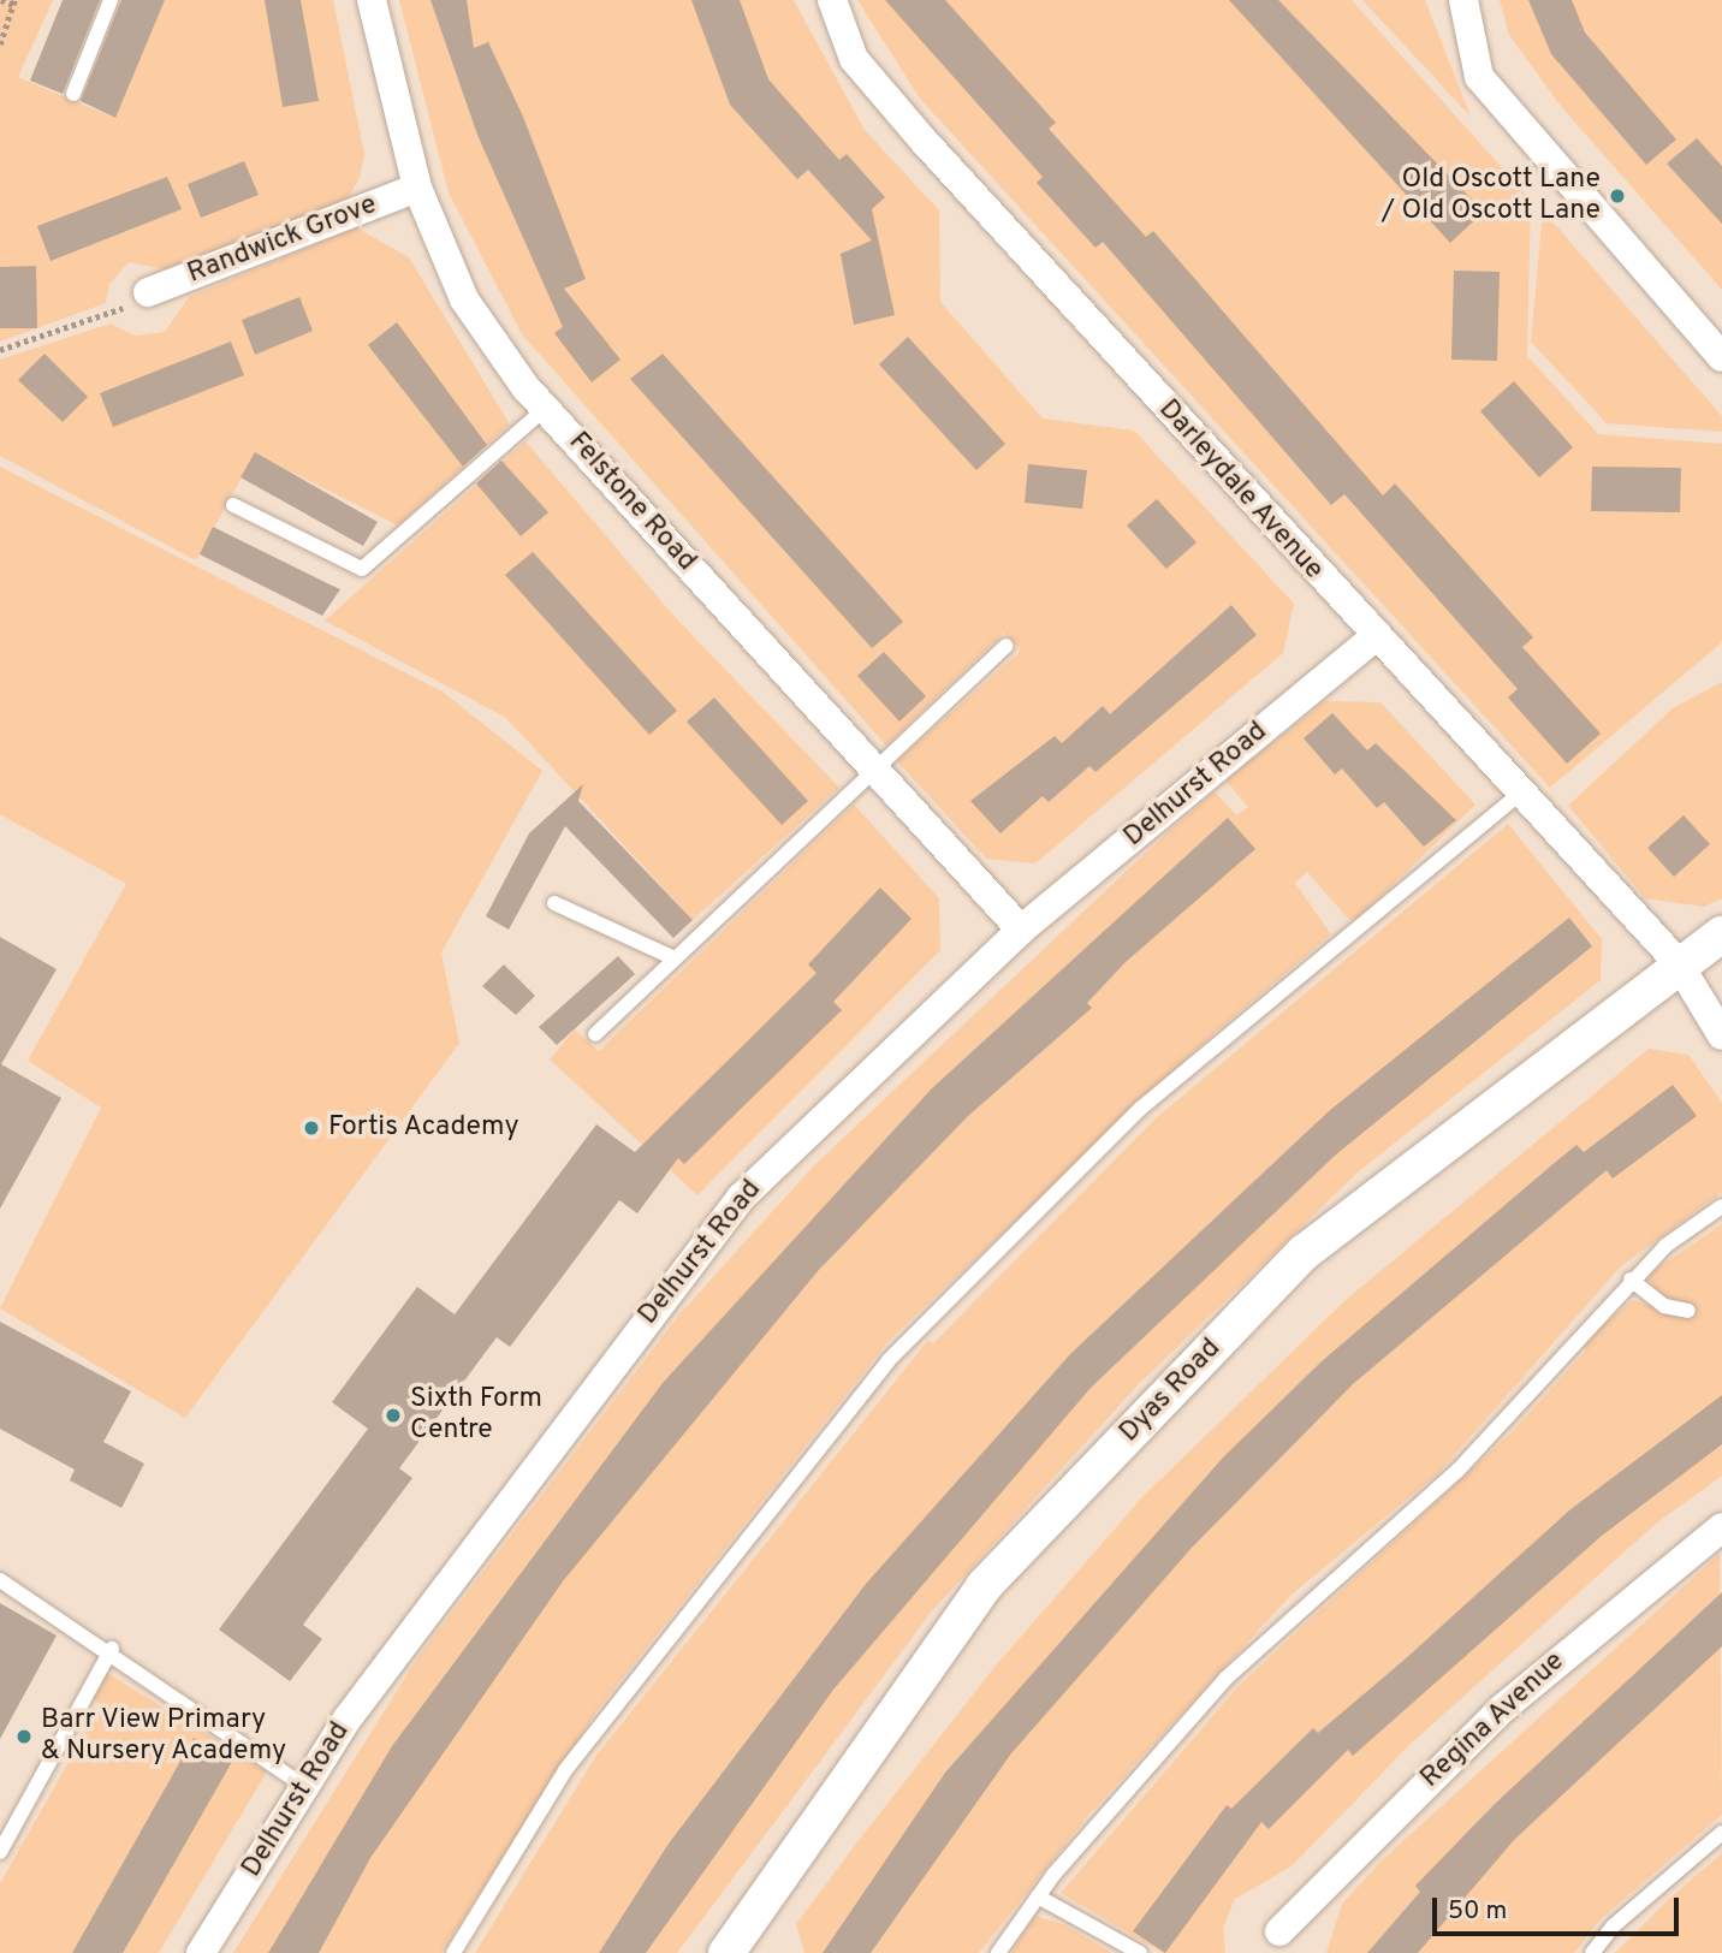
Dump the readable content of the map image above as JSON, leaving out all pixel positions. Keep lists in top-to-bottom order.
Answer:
{
  "streets": {
    "street": [
      "Randwick Grove",
      "Darleydale Avenue",
      "Felstone Road",
      "Delhurst Road",
      "Dyas Road",
      "Regina Avenue"
    ]
  },
  "crossings": [
    ["Randwick Grove", "Felstone Road"],
    ["Darleydale Avenue", "Delhurst Road"],
    ["Darleydale Avenue", "Dyas Road"],
    ["Felstone Road", "Delhurst Road"]
  ],
  "places": [
    "Old Oscott Lane / Old Oscott Lane",
    "Fortis Academy",
    "Sixth Form Centre",
    "Barr View Primary & Nursery Academy"
  ],
  "scale_bar": "50 m"
}
